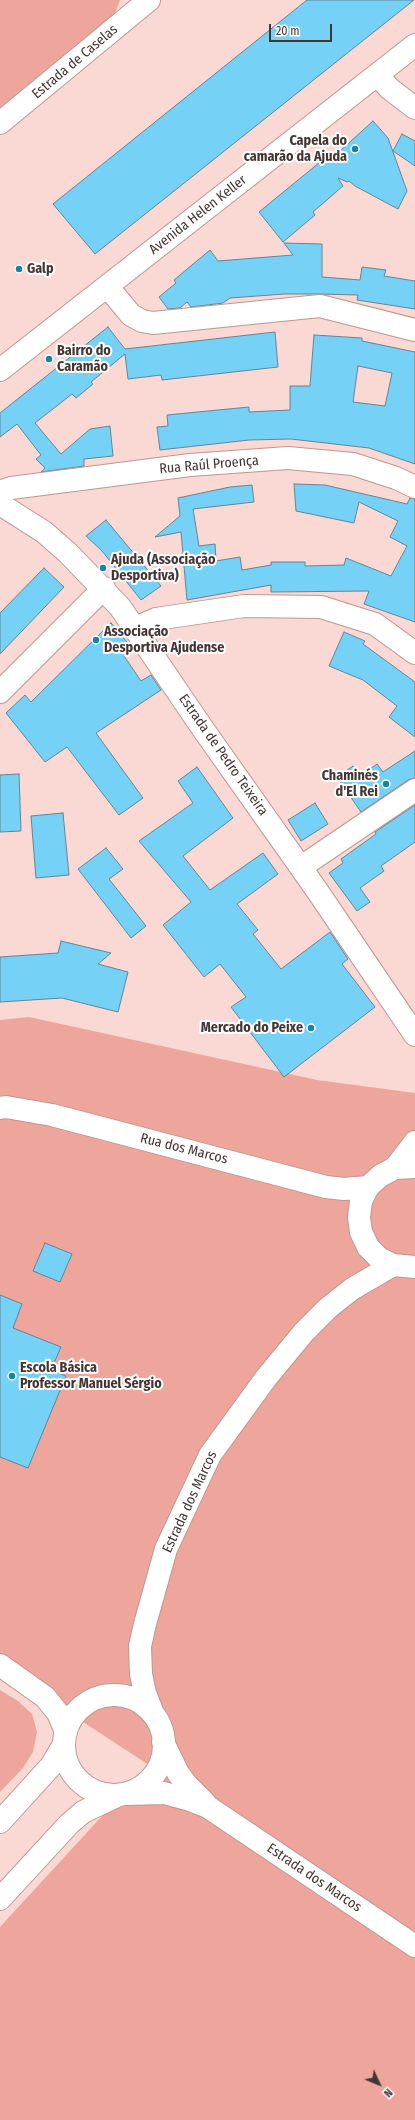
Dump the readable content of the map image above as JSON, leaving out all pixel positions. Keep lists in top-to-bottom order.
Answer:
{
  "streets": {
    "street": [
      "Estrada de Caselas",
      "Avenida Helen Keller",
      "Rua Raúl Proença",
      "Estrada de Pedro Teixeira",
      "Rua dos Marcos",
      "Estrada dos Marcos"
    ]
  },
  "places": [
    "Capela do camarão da Ajuda",
    "Galp",
    "Bairro do Caramão",
    "Ajuda (Associação Desportiva)",
    "Associação Desportiva Ajudense",
    "Chaminés d'El Rei",
    "Mercado do Peixe",
    "Escola Básica Professor Manuel Sérgio"
  ],
  "scale_bar": "20 m",
  "north": "bottom right"
}
